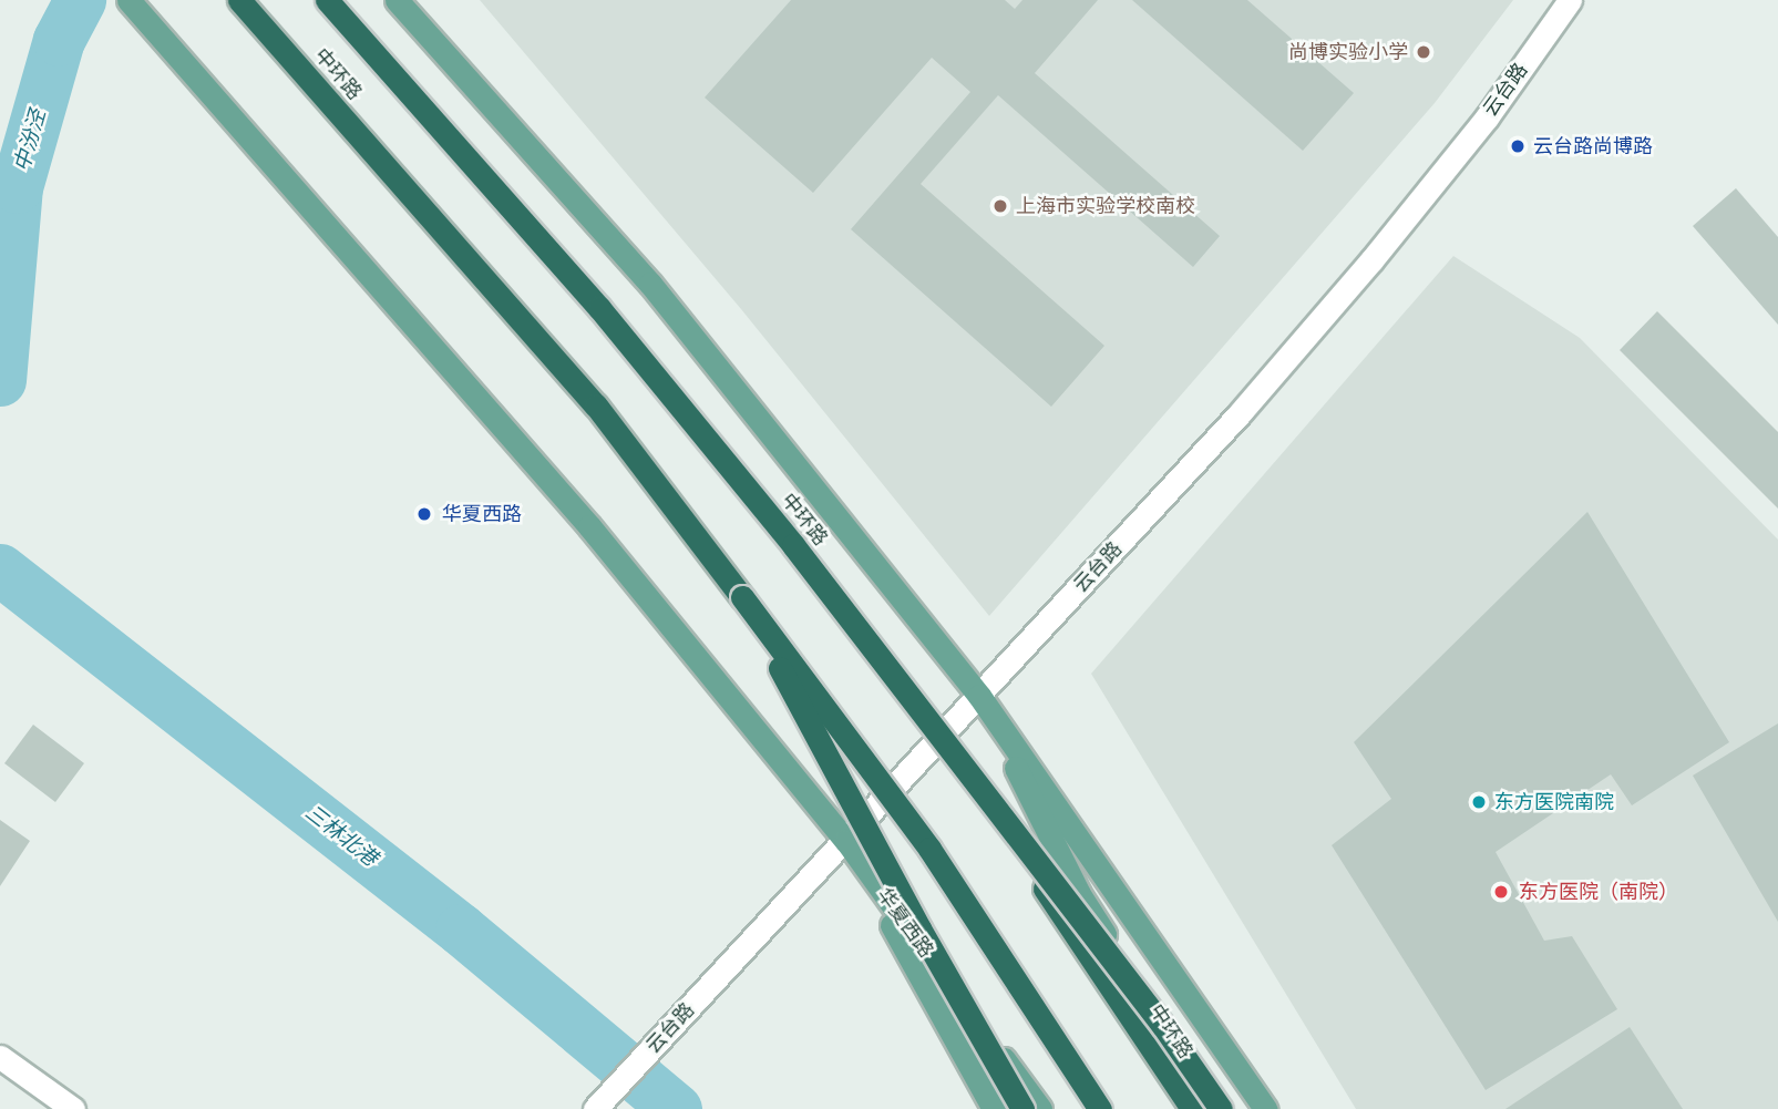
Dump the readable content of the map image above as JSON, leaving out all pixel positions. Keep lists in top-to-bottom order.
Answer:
{
  "streets": {
    "highway": ["中环路"],
    "main road": ["华夏西路"],
    "street": ["云台路"]
  },
  "crossings": [
    ["云台路", "华夏西路"]
  ],
  "water": ["中汾泾", "三林北港"],
  "places": [
    "尚博实验小学",
    "云台路尚博路",
    "上海市实验学校南校",
    "华夏西路",
    "东方医院南院",
    "东方医院（南院）"
  ]
}
